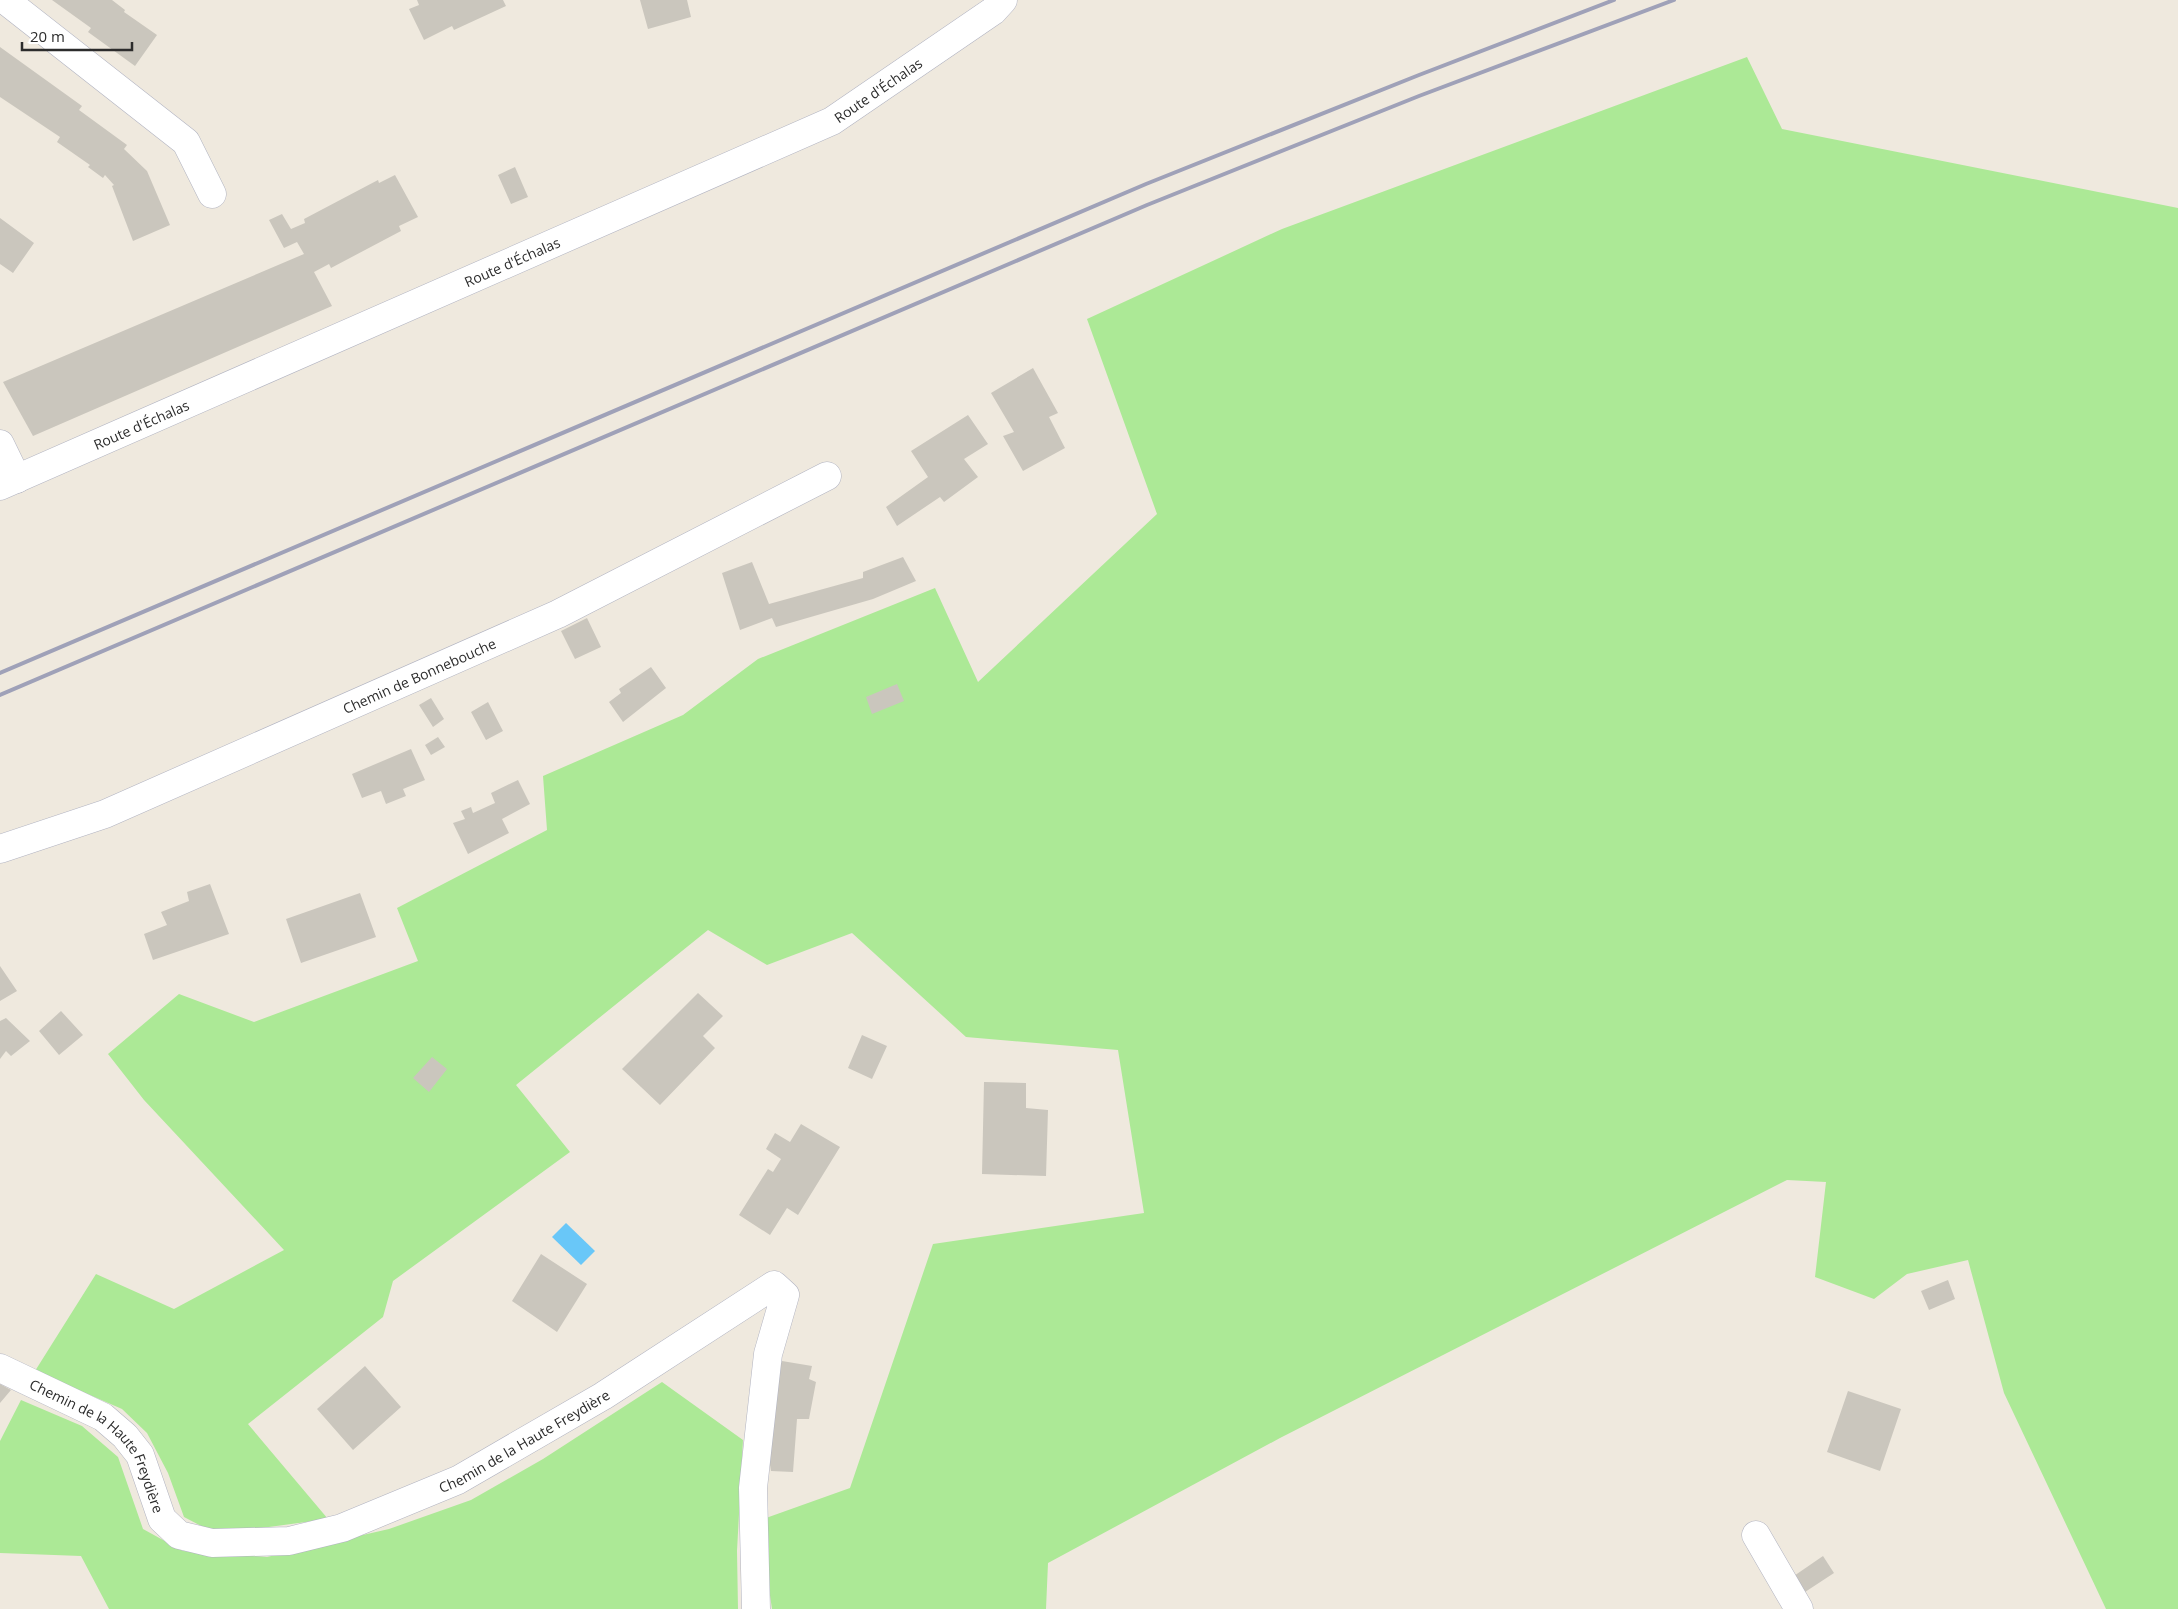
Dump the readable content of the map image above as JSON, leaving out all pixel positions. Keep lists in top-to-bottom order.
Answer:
{
  "streets": {
    "street": ["Route d'Échalas", "Chemin de Bonnebouche", "Chemin de la Haute Freydière"]
  },
  "scale_bar": "20 m"
}
